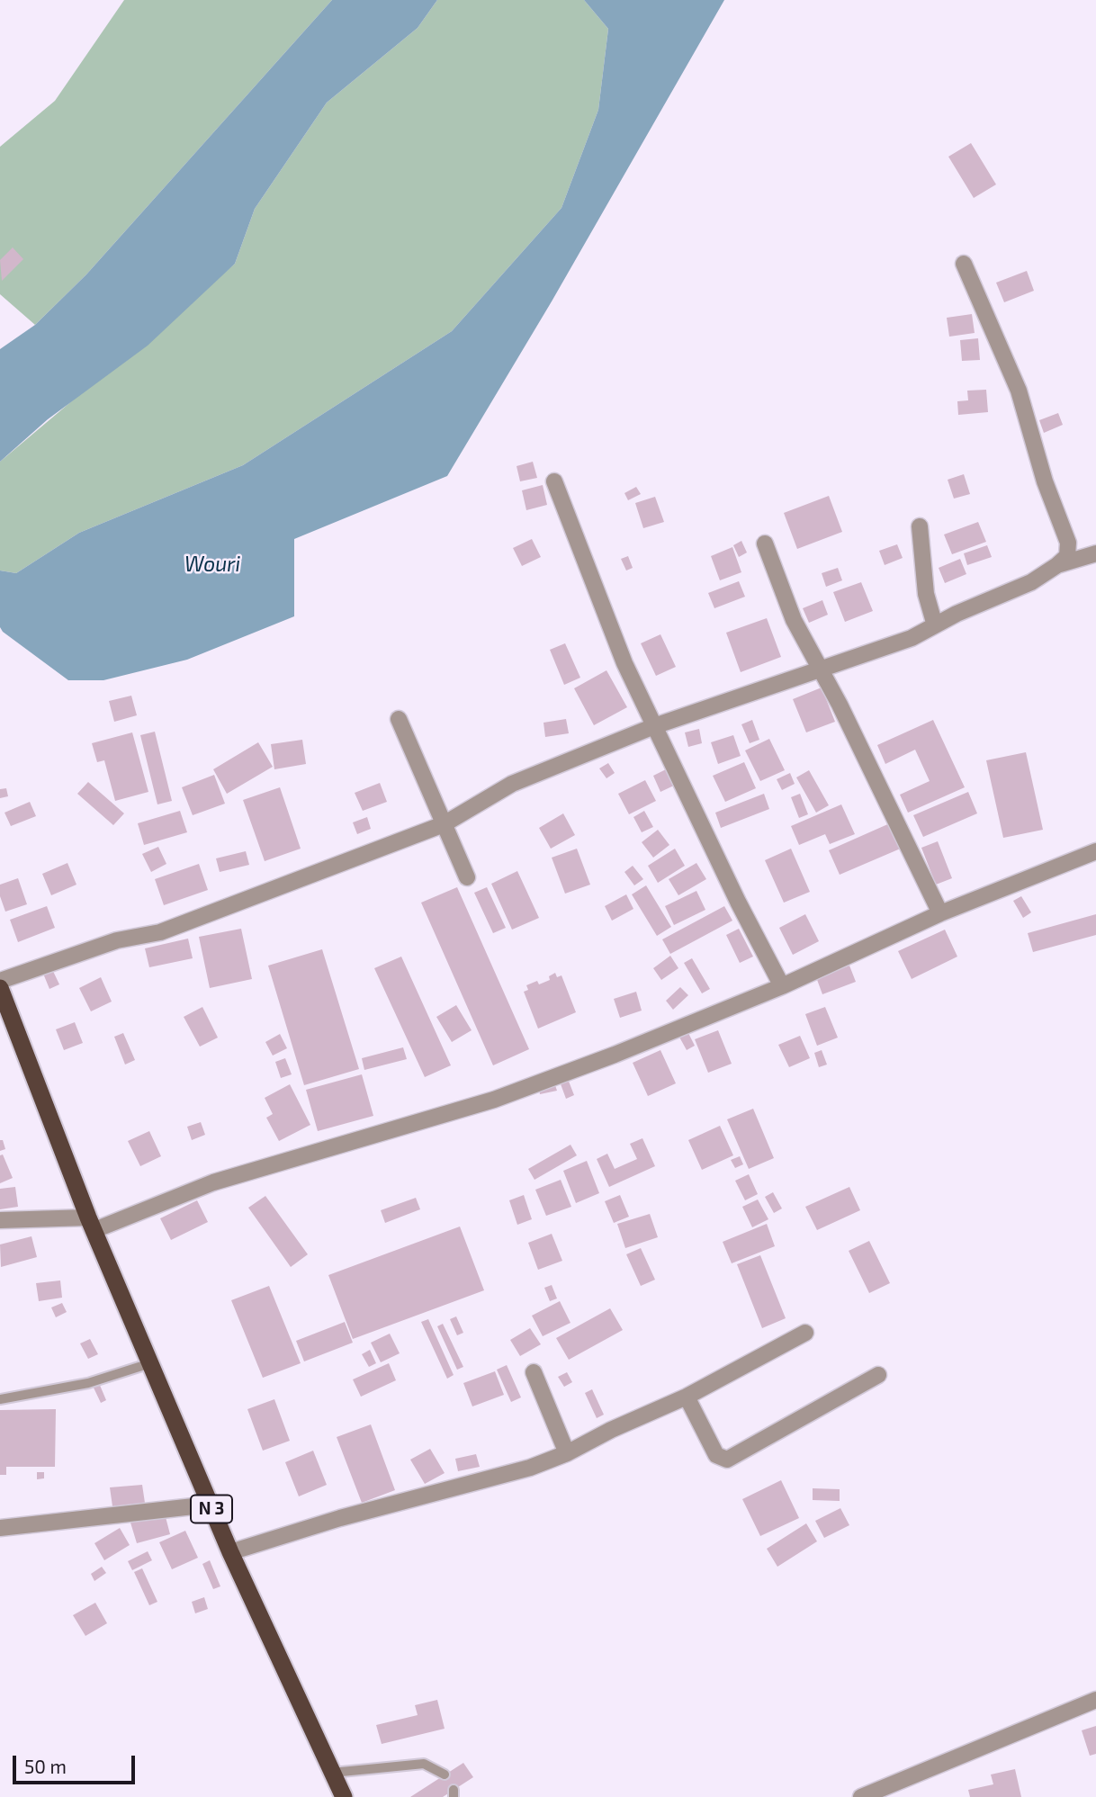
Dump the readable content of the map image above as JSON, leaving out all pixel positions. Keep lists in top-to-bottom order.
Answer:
{
  "streets": {
    "highway": ["N 3"]
  },
  "water": ["Wouri"],
  "scale_bar": "50 m"
}
